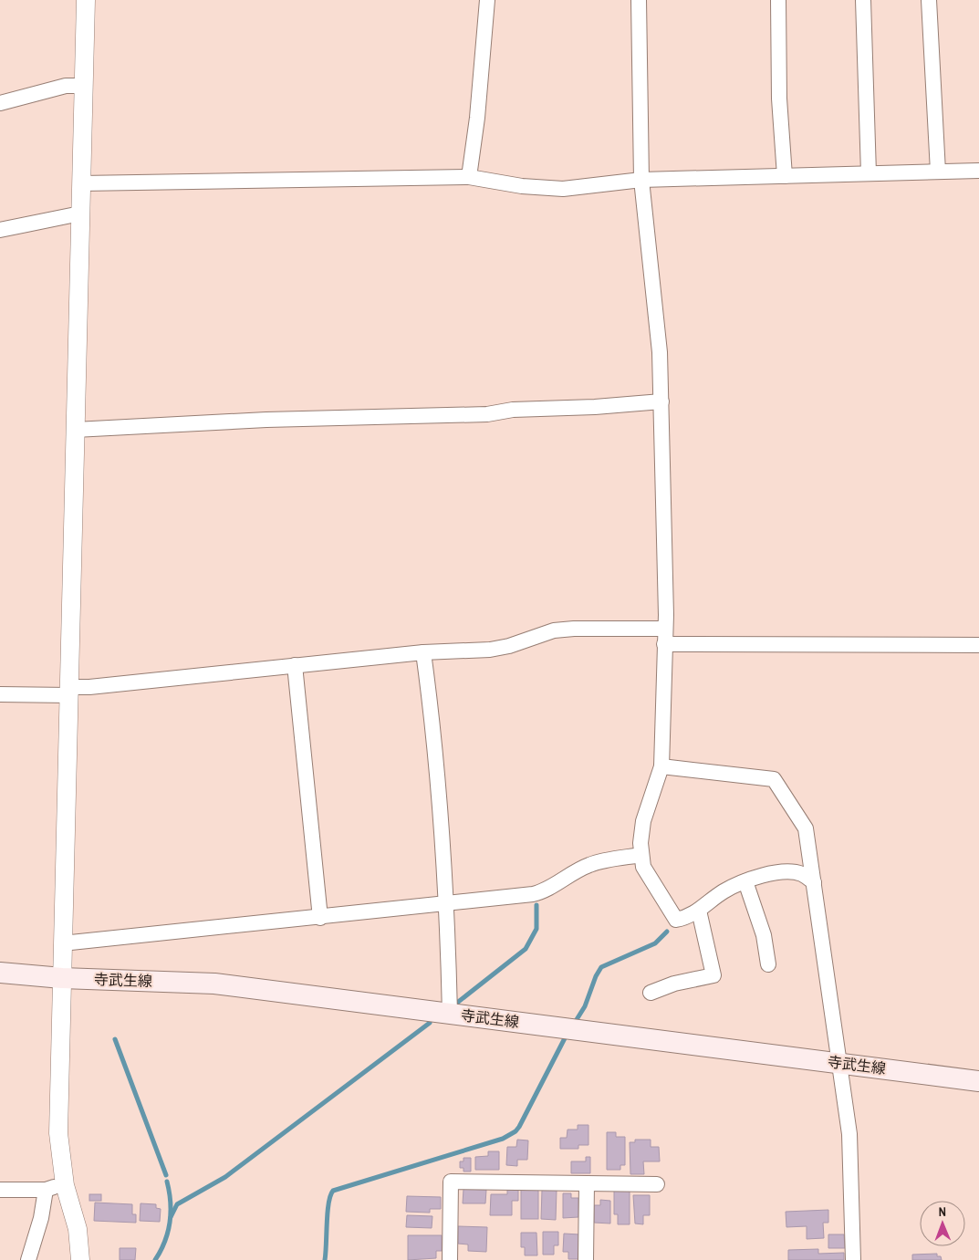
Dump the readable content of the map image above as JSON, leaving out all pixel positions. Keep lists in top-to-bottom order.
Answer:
{
  "streets": {
    "main road": ["寺武生線"]
  },
  "north": "top"
}
